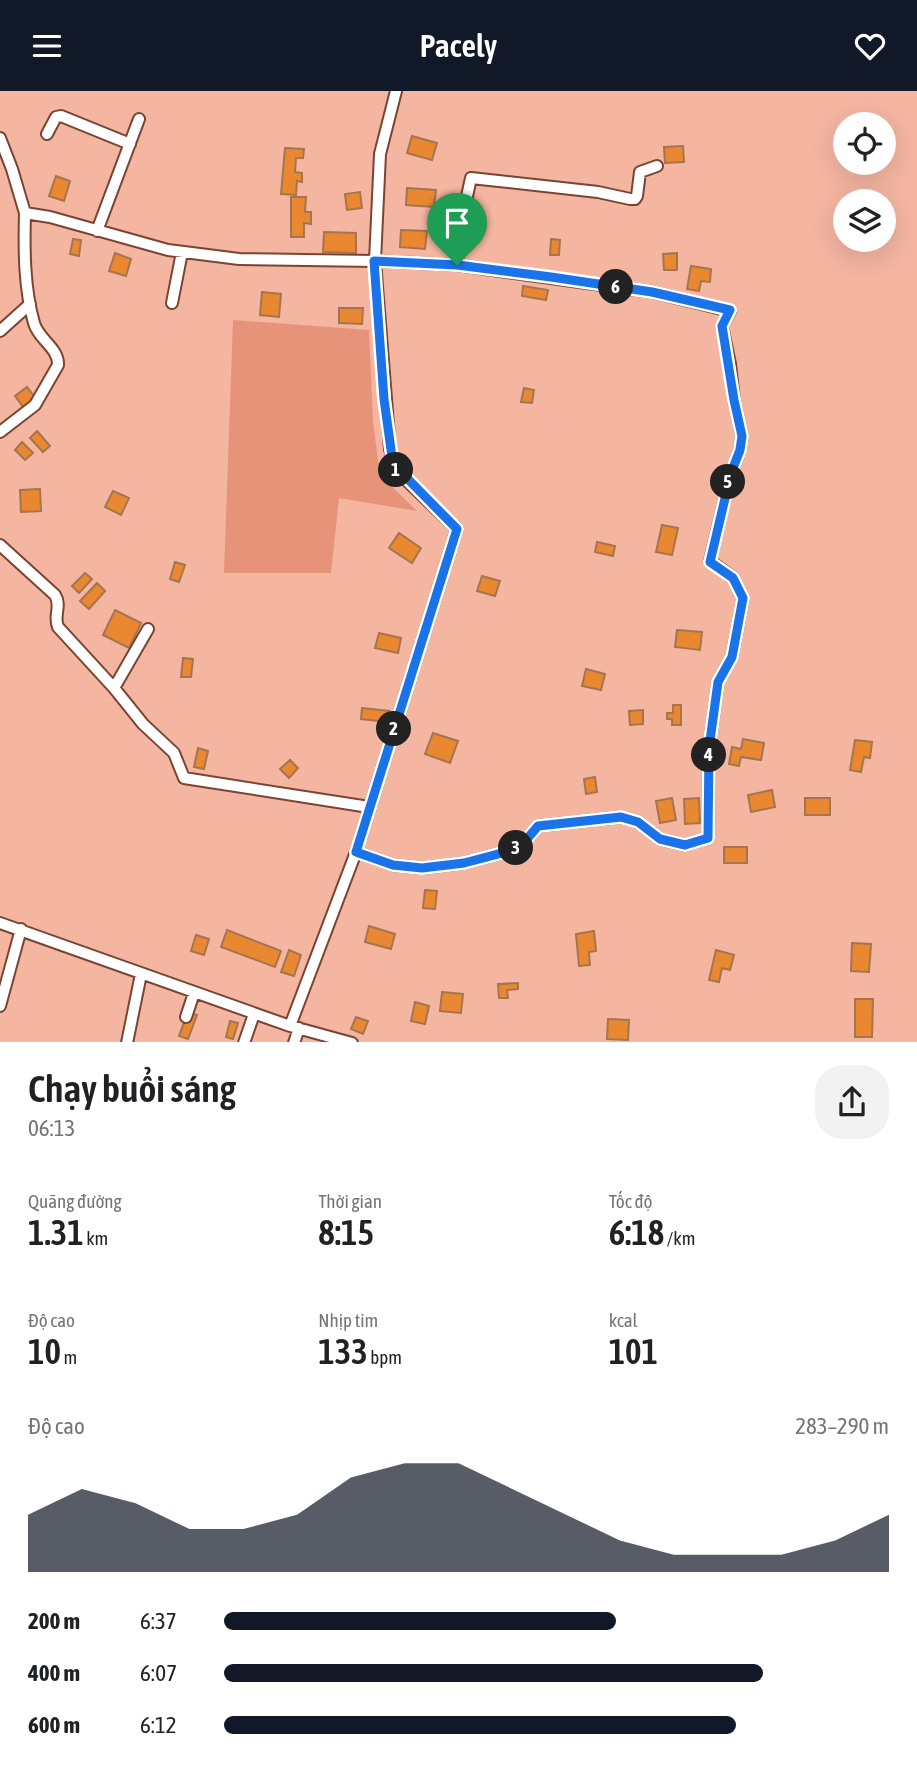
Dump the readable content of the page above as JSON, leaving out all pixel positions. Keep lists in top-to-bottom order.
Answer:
{
  "page": {
    "header": "Pacely",
    "pins": [
      "6",
      "1",
      "5",
      "2",
      "4",
      "3"
    ],
    "heading": ["Chạy buổi sáng", "06:13"],
    "stats": [
      ["Quãng đường", "1.31 km"],
      ["Thời gian", "8:15"],
      ["Tốc độ", "6:18 /km"],
      ["Độ cao", "10 m"],
      ["Nhịp tim", "133 bpm"],
      ["kcal", "101"]
    ],
    "chart": ["Độ cao", "283–290 m"],
    "list": [
      {
        "name": "200 m",
        "note": "6:37"
      },
      {
        "name": "400 m",
        "note": "6:07"
      },
      {
        "name": "600 m",
        "note": "6:12"
      }
    ]
  }
}
